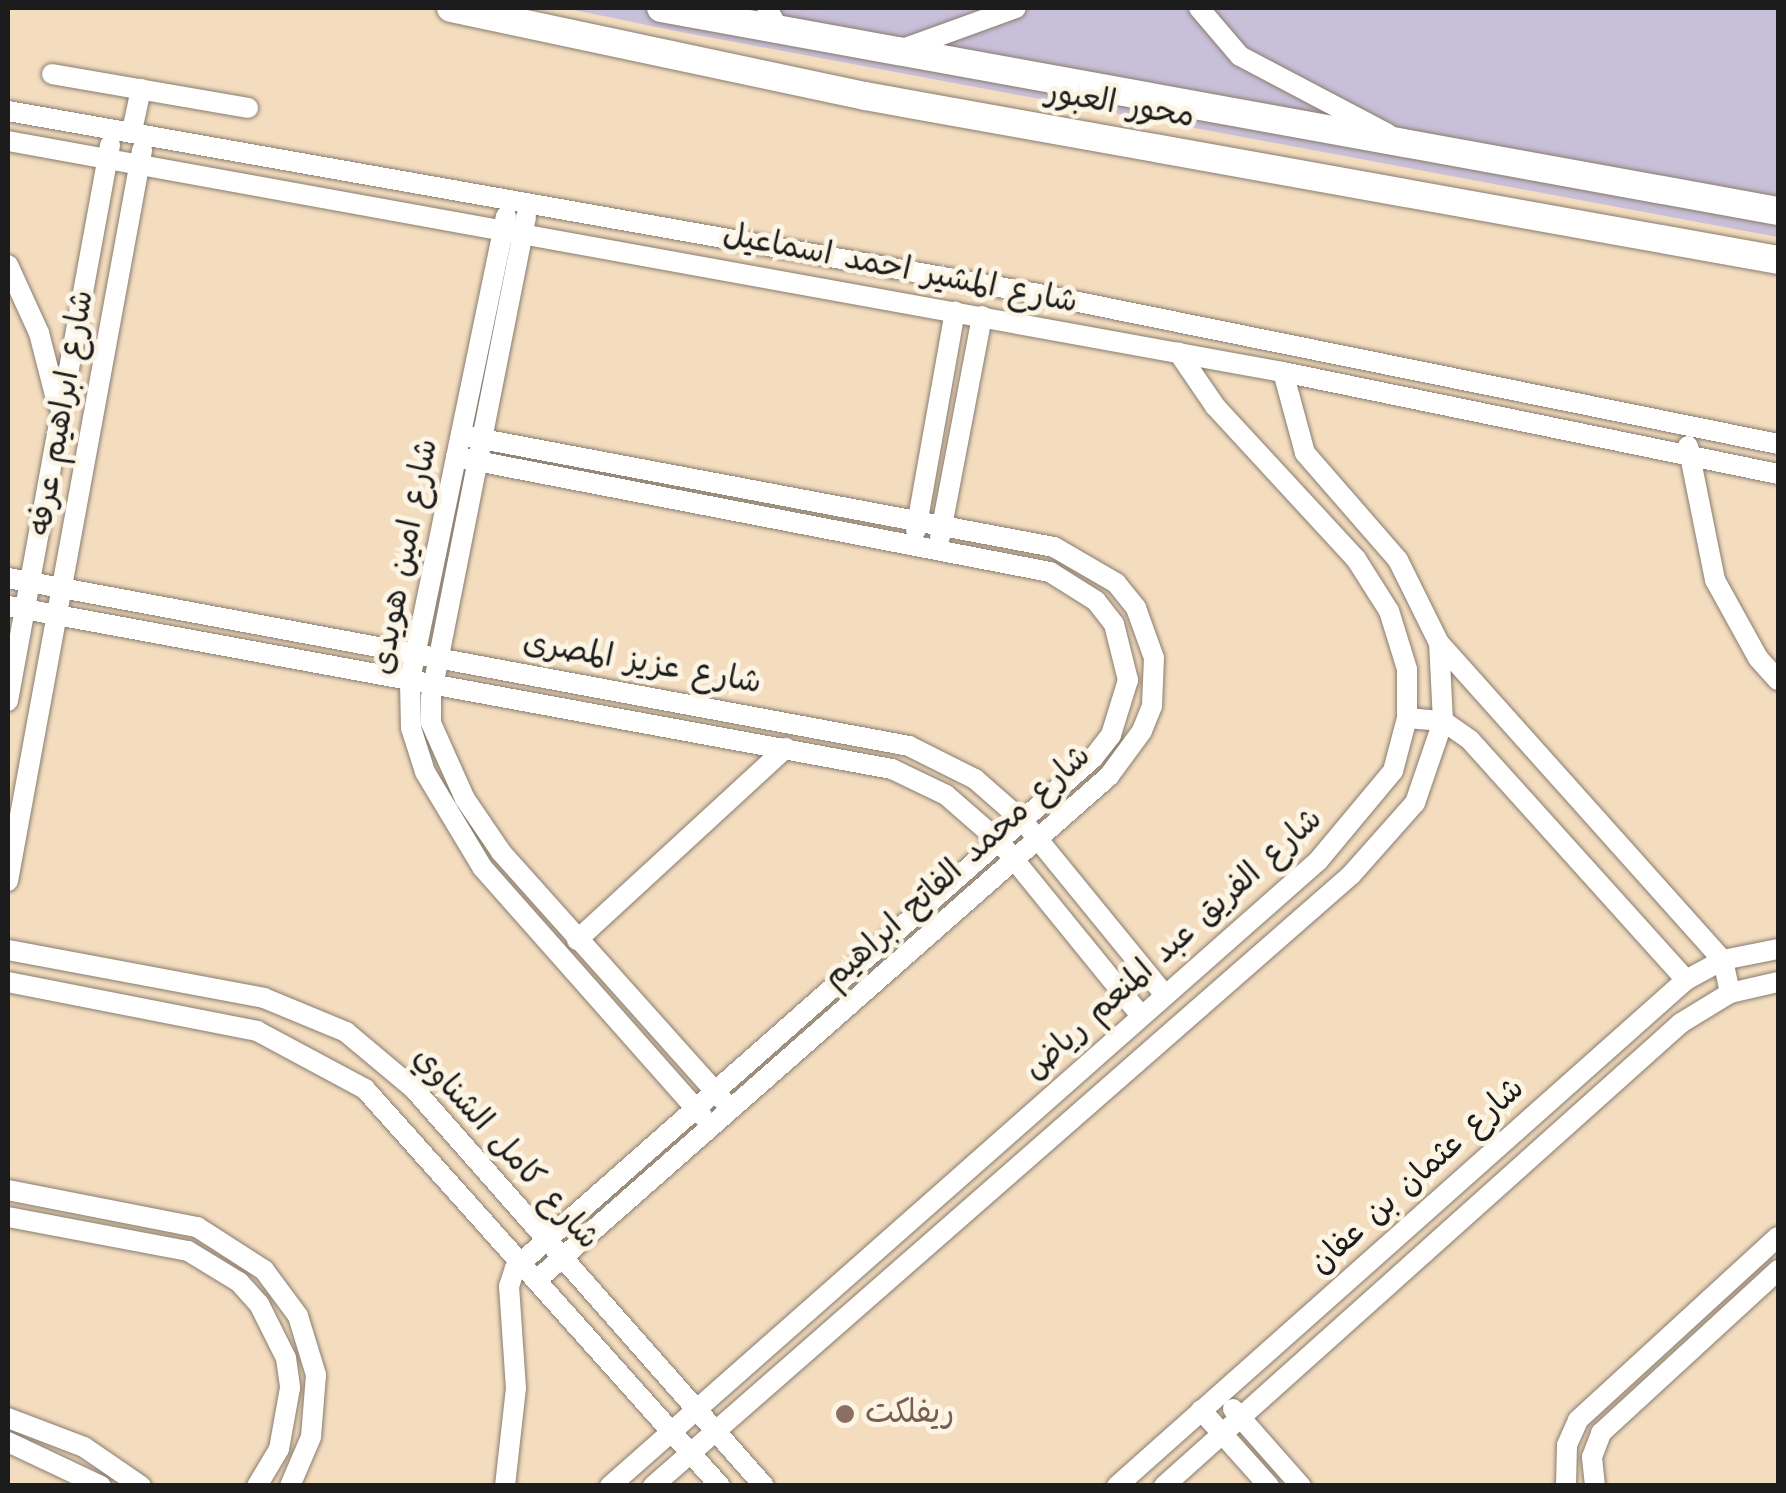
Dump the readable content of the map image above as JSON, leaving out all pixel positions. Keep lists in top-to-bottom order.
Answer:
{
  "streets": {
    "highway": ["محور العبور"],
    "street": [
      "شارع المشير احمد اسماعيل",
      "شارع ابراهيم عرفه",
      "شارع امين هويدى",
      "شارع عزيز المصرى",
      "شارع محمد الفاتح ابراهيم",
      "شارع الفريق عبد المنعم رياض",
      "شارع كامل الشناوي",
      "شارع عثمان بن عفان"
    ]
  },
  "crossings": [
    ["شارع المشير احمد اسماعيل", "شارع ابراهيم عرفه"],
    ["شارع المشير احمد اسماعيل", "شارع امين هويدى"],
    ["شارع المشير احمد اسماعيل", "شارع الفريق عبد المنعم رياض"],
    ["شارع ابراهيم عرفه", "شارع عزيز المصرى"],
    ["شارع امين هويدى", "شارع عزيز المصرى"],
    ["شارع امين هويدى", "شارع محمد الفاتح ابراهيم"],
    ["شارع عزيز المصرى", "شارع محمد الفاتح ابراهيم"],
    ["شارع عزيز المصرى", "شارع الفريق عبد المنعم رياض"],
    ["شارع محمد الفاتح ابراهيم", "شارع كامل الشناوي"],
    ["شارع الفريق عبد المنعم رياض", "شارع كامل الشناوي"]
  ],
  "places": ["ريفلكت"]
}
